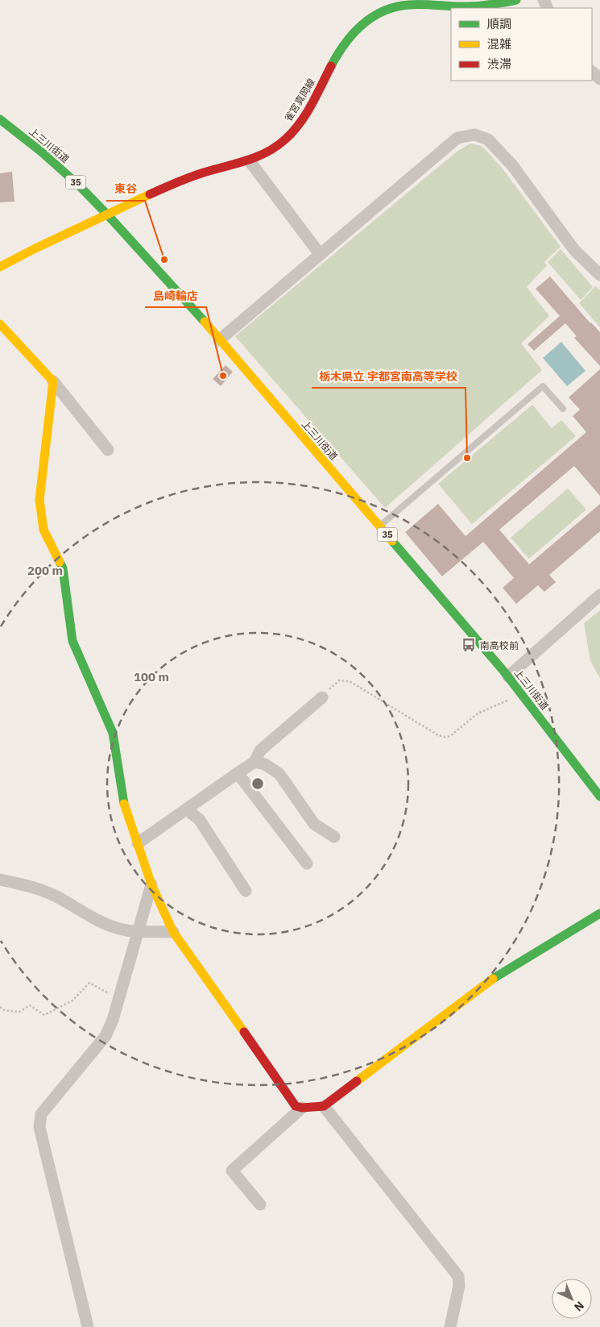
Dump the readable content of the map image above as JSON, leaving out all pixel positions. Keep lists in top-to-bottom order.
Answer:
{
  "streets": {
    "main road": ["雀宮真岡線", "上三川街道", "35"]
  },
  "crossings": [
    ["雀宮真岡線", "上三川街道"]
  ],
  "places": {
    "other": ["東谷", "島崎輪店", "栃木県立 宇都宮南高等学校"],
    "bus stop": ["南高校前"]
  },
  "legend": ["順調", "混雑", "渋滞"],
  "north": "bottom right",
  "rings": ["200 m", "100 m"]
}
